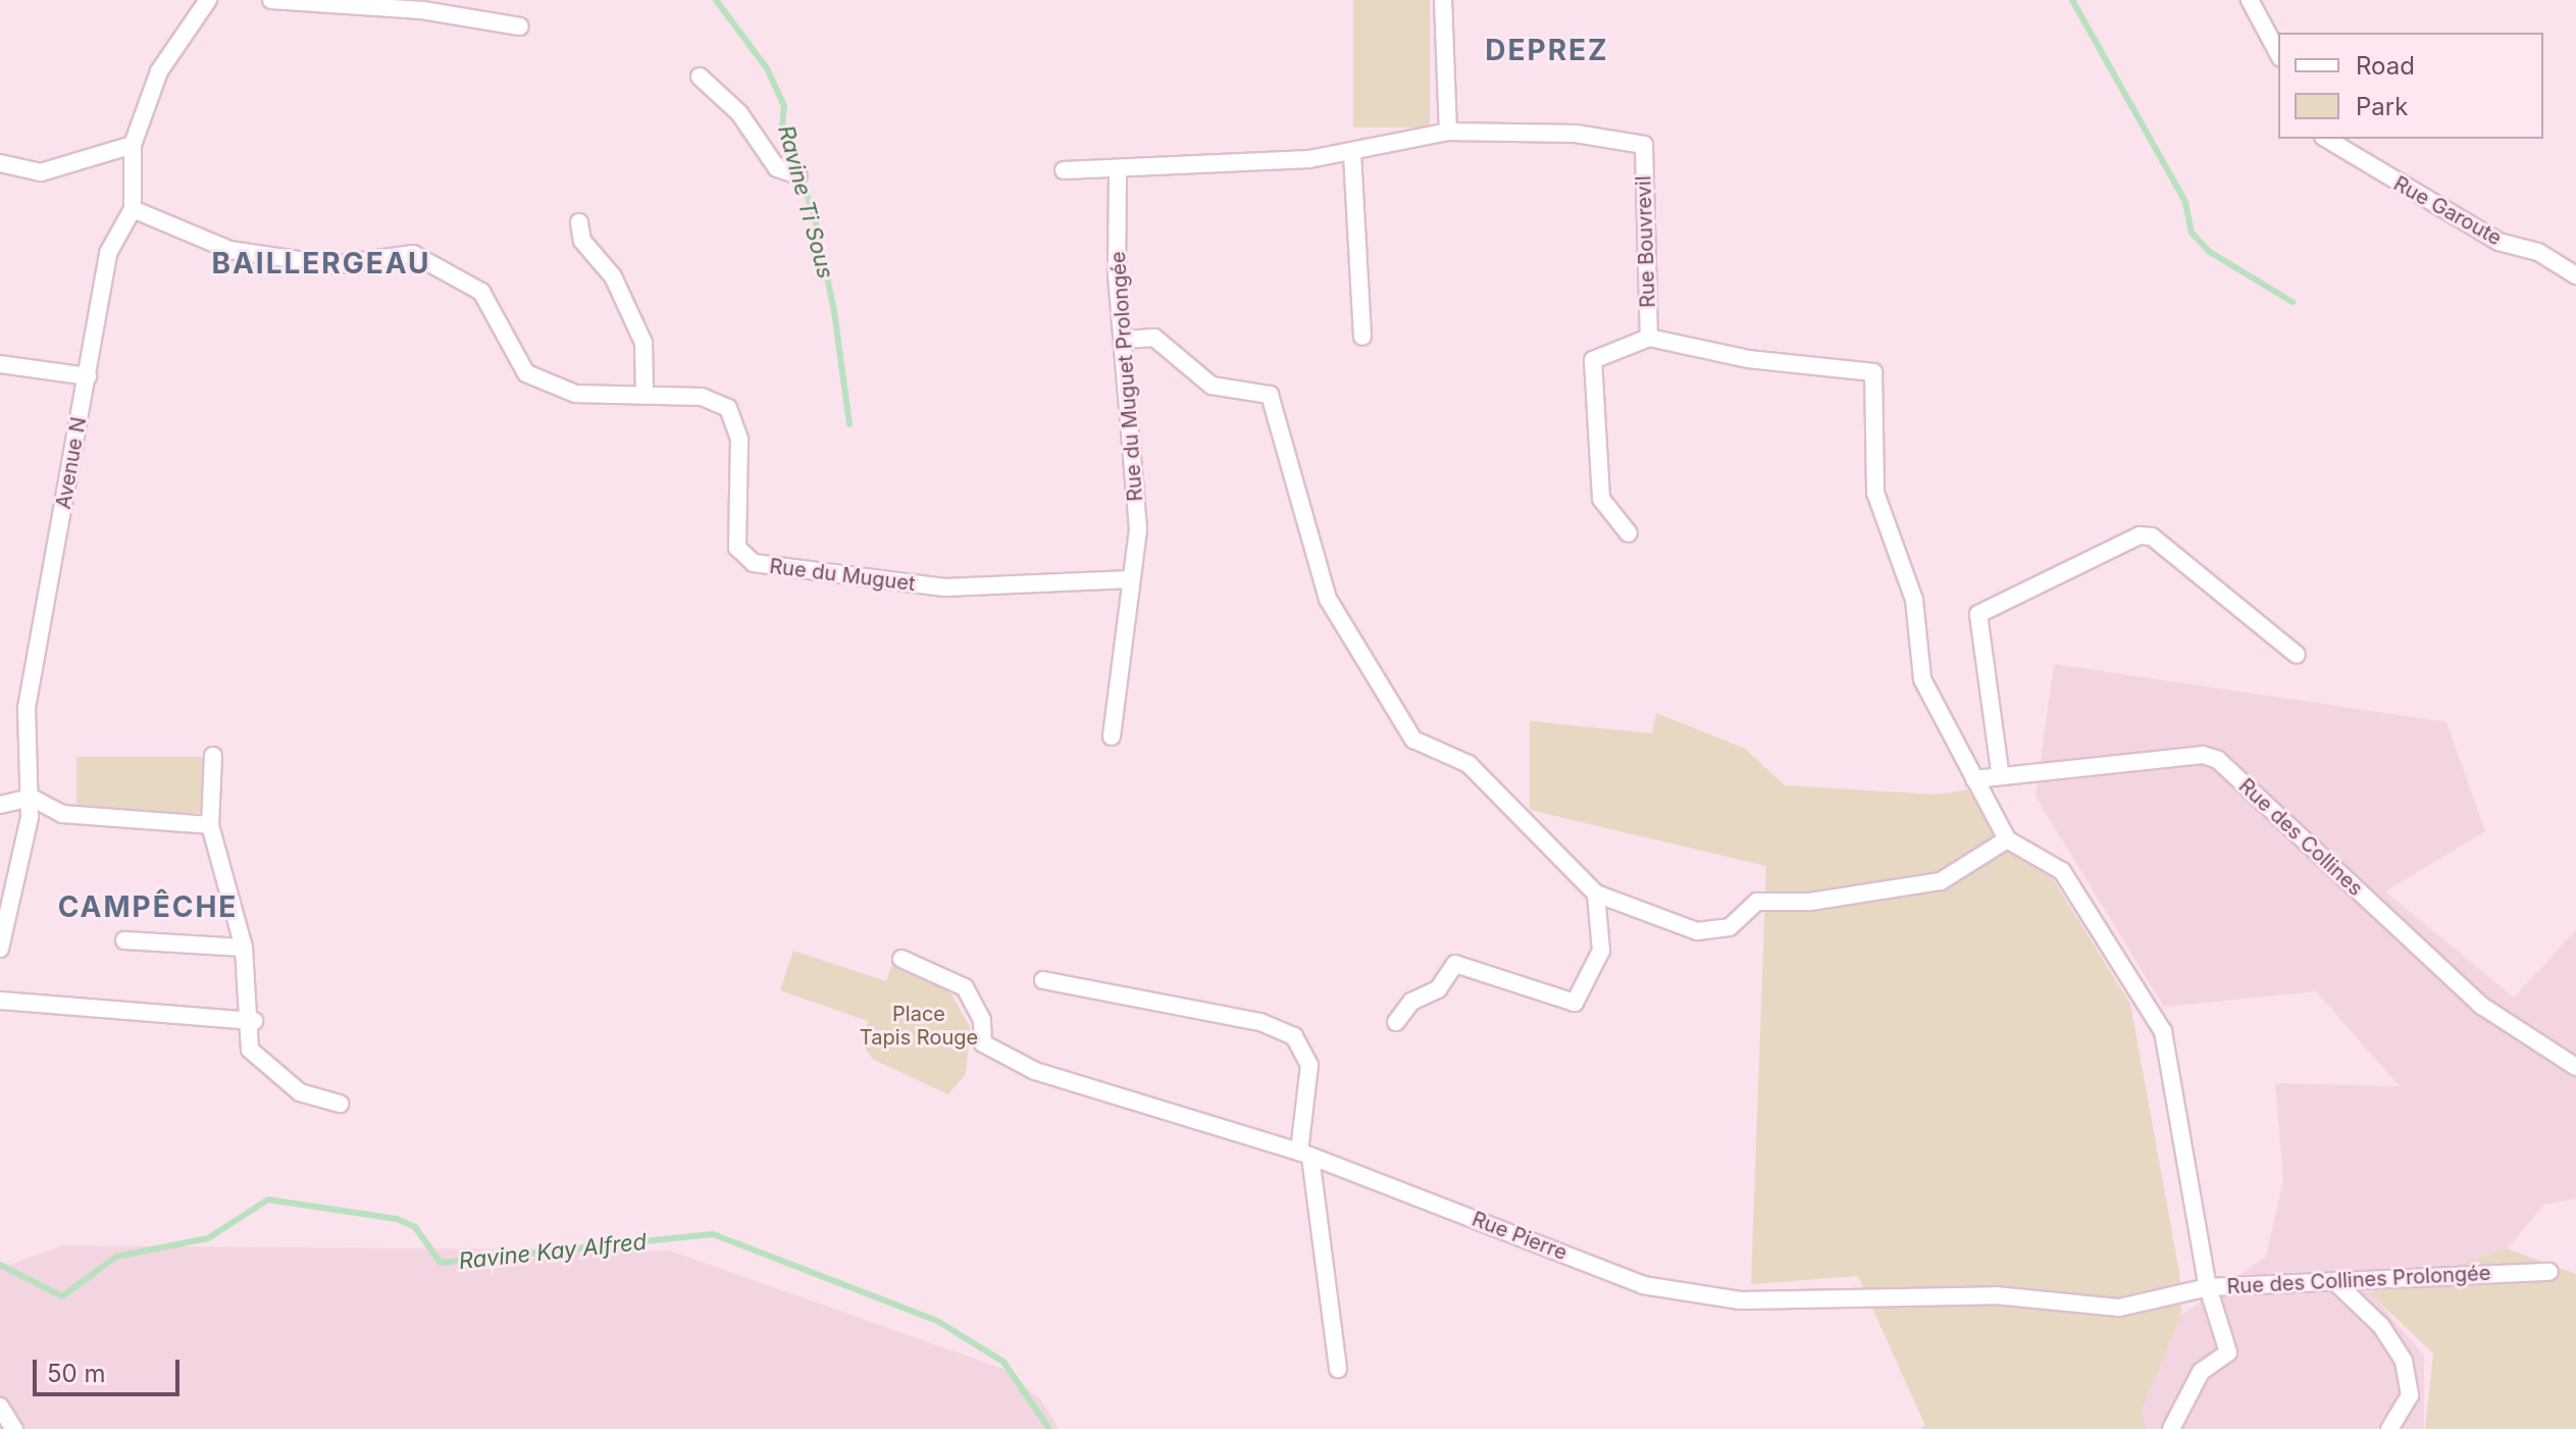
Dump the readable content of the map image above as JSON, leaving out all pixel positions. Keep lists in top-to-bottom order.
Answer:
{
  "streets": {
    "street": [
      "Rue Garoute",
      "Rue Bouvrevil",
      "Rue du Muguet Prolongée",
      "Avenue N",
      "Rue du Muguet",
      "Rue des Collines",
      "Rue Pierre",
      "Rue des Collines Prolongée"
    ]
  },
  "crossings": [
    ["Rue du Muguet Prolongée", "Rue du Muguet"],
    ["Avenue N", "Rue du Muguet"],
    ["Rue Pierre", "Rue des Collines Prolongée"]
  ],
  "districts": ["DEPREZ", "BAILLERGEAU", "CAMPÊCHE"],
  "water": ["Ravine Ti Sous", "Ravine Kay Alfred"],
  "parks": ["Place Tapis Rouge"],
  "legend": ["Road", "Park"],
  "scale_bar": "50 m"
}
